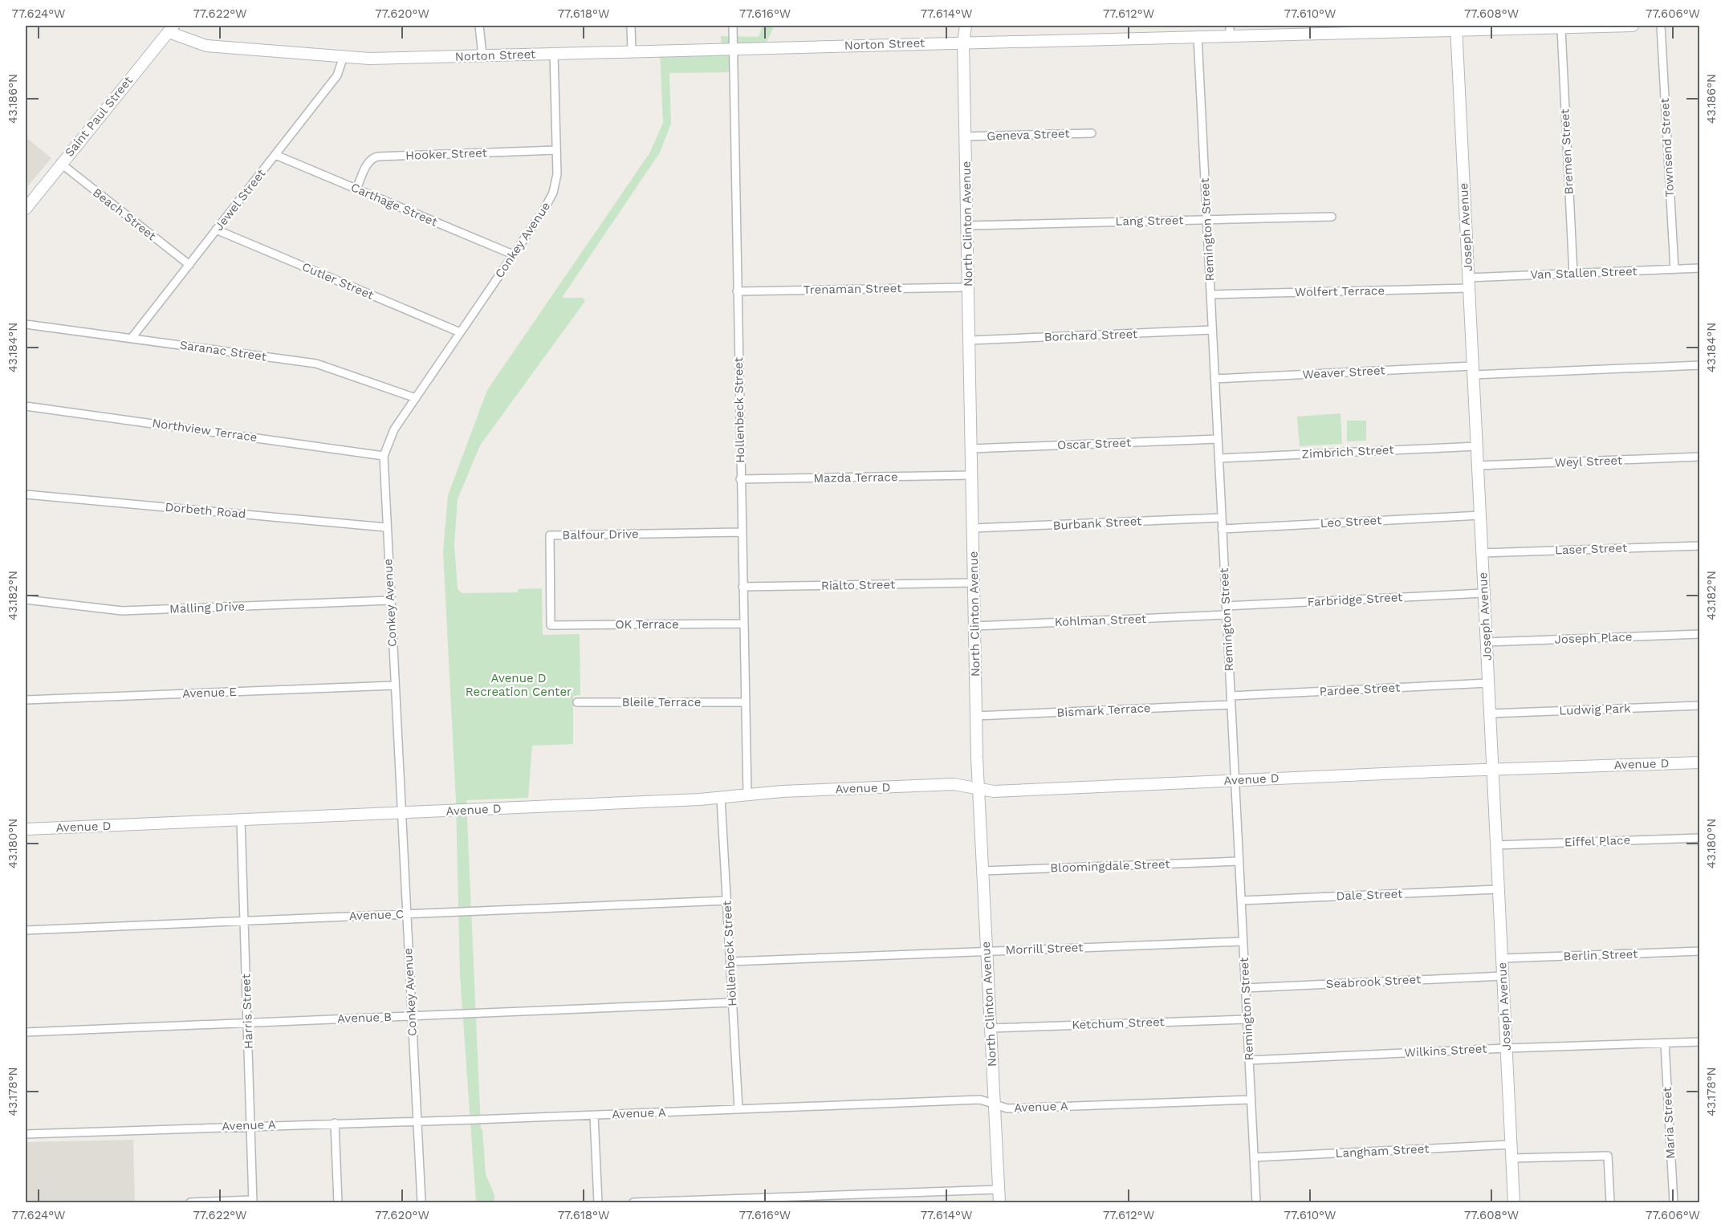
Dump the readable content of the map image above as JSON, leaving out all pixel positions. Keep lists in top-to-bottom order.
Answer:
{
  "streets": {
    "street": [
      "Norton Street",
      "Saint Paul Street",
      "Geneva Street",
      "Townsend Street",
      "Bremen Street",
      "Hooker Street",
      "Jewel Street",
      "Carthage Street",
      "Beach Street",
      "Lang Street",
      "North Clinton Avenue",
      "Joseph Avenue",
      "Remington Street",
      "Conkey Avenue",
      "Van Stallen Street",
      "Cutler Street",
      "Trenaman Street",
      "Wolfert Terrace",
      "Borchard Street",
      "Saranac Street",
      "Weaver Street",
      "Hollenbeck Street",
      "Northview Terrace",
      "Oscar Street",
      "Zimbrich Street",
      "Weyl Street",
      "Mazda Terrace",
      "Dorbeth Road",
      "Leo Street",
      "Burbank Street",
      "Balfour Drive",
      "Laser Street",
      "Rialto Street",
      "Farbridge Street",
      "Malling Drive",
      "Kohlman Street",
      "OK Terrace",
      "Joseph Place",
      "Pardee Street",
      "Avenue E",
      "Bleile Terrace",
      "Ludwig Park",
      "Bismark Terrace",
      "Avenue D",
      "Eiffel Place",
      "Bloomingdale Street",
      "Dale Street",
      "Avenue C",
      "Morrill Street",
      "Berlin Street",
      "Seabrook Street",
      "Harris Street",
      "Avenue B",
      "Ketchum Street",
      "Wilkins Street",
      "Avenue A",
      "Maria Street",
      "Langham Street"
    ]
  },
  "crossings": [
    ["Norton Street", "Saint Paul Street"],
    ["Norton Street", "Bremen Street"],
    ["Norton Street", "Jewel Street"],
    ["Norton Street", "North Clinton Avenue"],
    ["Norton Street", "Joseph Avenue"],
    ["Norton Street", "Remington Street"],
    ["Norton Street", "Conkey Avenue"],
    ["Norton Street", "Hollenbeck Street"],
    ["Saint Paul Street", "Beach Street"],
    ["Geneva Street", "North Clinton Avenue"],
    ["Townsend Street", "Van Stallen Street"],
    ["Bremen Street", "Van Stallen Street"],
    ["Hooker Street", "Carthage Street"],
    ["Hooker Street", "Conkey Avenue"],
    ["Jewel Street", "Carthage Street"],
    ["Jewel Street", "Beach Street"],
    ["Jewel Street", "Cutler Street"],
    ["Jewel Street", "Saranac Street"],
    ["Carthage Street", "Conkey Avenue"],
    ["Lang Street", "North Clinton Avenue"],
    ["Lang Street", "Remington Street"],
    ["North Clinton Avenue", "Trenaman Street"],
    ["North Clinton Avenue", "Borchard Street"],
    ["North Clinton Avenue", "Oscar Street"],
    ["North Clinton Avenue", "Mazda Terrace"],
    ["North Clinton Avenue", "Burbank Street"],
    ["North Clinton Avenue", "Rialto Street"],
    ["North Clinton Avenue", "Kohlman Street"],
    ["North Clinton Avenue", "Bismark Terrace"],
    ["North Clinton Avenue", "Avenue D"],
    ["North Clinton Avenue", "Bloomingdale Street"],
    ["North Clinton Avenue", "Morrill Street"],
    ["North Clinton Avenue", "Ketchum Street"],
    ["North Clinton Avenue", "Avenue A"],
    ["Joseph Avenue", "Van Stallen Street"],
    ["Joseph Avenue", "Wolfert Terrace"],
    ["Joseph Avenue", "Weaver Street"],
    ["Joseph Avenue", "Zimbrich Street"],
    ["Joseph Avenue", "Weyl Street"],
    ["Joseph Avenue", "Leo Street"],
    ["Joseph Avenue", "Laser Street"],
    ["Joseph Avenue", "Farbridge Street"],
    ["Joseph Avenue", "Joseph Place"],
    ["Joseph Avenue", "Pardee Street"],
    ["Joseph Avenue", "Ludwig Park"],
    ["Joseph Avenue", "Avenue D"],
    ["Joseph Avenue", "Eiffel Place"],
    ["Joseph Avenue", "Dale Street"],
    ["Joseph Avenue", "Berlin Street"],
    ["Joseph Avenue", "Seabrook Street"],
    ["Joseph Avenue", "Wilkins Street"],
    ["Joseph Avenue", "Langham Street"],
    ["Remington Street", "Wolfert Terrace"],
    ["Remington Street", "Borchard Street"],
    ["Remington Street", "Weaver Street"],
    ["Remington Street", "Oscar Street"],
    ["Remington Street", "Zimbrich Street"],
    ["Remington Street", "Leo Street"],
    ["Remington Street", "Burbank Street"],
    ["Remington Street", "Farbridge Street"],
    ["Remington Street", "Kohlman Street"],
    ["Remington Street", "Pardee Street"],
    ["Remington Street", "Bismark Terrace"],
    ["Remington Street", "Avenue D"],
    ["Remington Street", "Bloomingdale Street"],
    ["Remington Street", "Dale Street"],
    ["Remington Street", "Morrill Street"],
    ["Remington Street", "Seabrook Street"],
    ["Remington Street", "Ketchum Street"],
    ["Remington Street", "Wilkins Street"],
    ["Remington Street", "Avenue A"],
    ["Remington Street", "Langham Street"],
    ["Conkey Avenue", "Cutler Street"],
    ["Conkey Avenue", "Saranac Street"],
    ["Conkey Avenue", "Northview Terrace"],
    ["Conkey Avenue", "Dorbeth Road"],
    ["Conkey Avenue", "Malling Drive"],
    ["Conkey Avenue", "Avenue E"],
    ["Conkey Avenue", "Avenue D"],
    ["Conkey Avenue", "Avenue C"],
    ["Conkey Avenue", "Avenue B"],
    ["Conkey Avenue", "Avenue A"],
    ["Van Stallen Street", "Wolfert Terrace"],
    ["Trenaman Street", "Hollenbeck Street"],
    ["Hollenbeck Street", "Mazda Terrace"],
    ["Hollenbeck Street", "Balfour Drive"],
    ["Hollenbeck Street", "Rialto Street"],
    ["Hollenbeck Street", "OK Terrace"],
    ["Hollenbeck Street", "Bleile Terrace"],
    ["Hollenbeck Street", "Avenue D"],
    ["Hollenbeck Street", "Avenue C"],
    ["Hollenbeck Street", "Morrill Street"],
    ["Hollenbeck Street", "Avenue B"],
    ["Hollenbeck Street", "Avenue A"],
    ["Balfour Drive", "OK Terrace"],
    ["Avenue D", "Harris Street"],
    ["Avenue C", "Harris Street"],
    ["Harris Street", "Avenue B"],
    ["Harris Street", "Avenue A"],
    ["Wilkins Street", "Maria Street"]
  ],
  "parks": ["Avenue D Recreation Center"],
  "coordinates": [
    "77.624°W",
    "77.622°W",
    "77.620°W",
    "77.618°W",
    "77.616°W",
    "77.614°W",
    "77.612°W",
    "77.610°W",
    "77.608°W",
    "77.606°W",
    "43.186°N",
    "43.184°N",
    "43.182°N",
    "43.180°N",
    "43.178°N"
  ]
}
